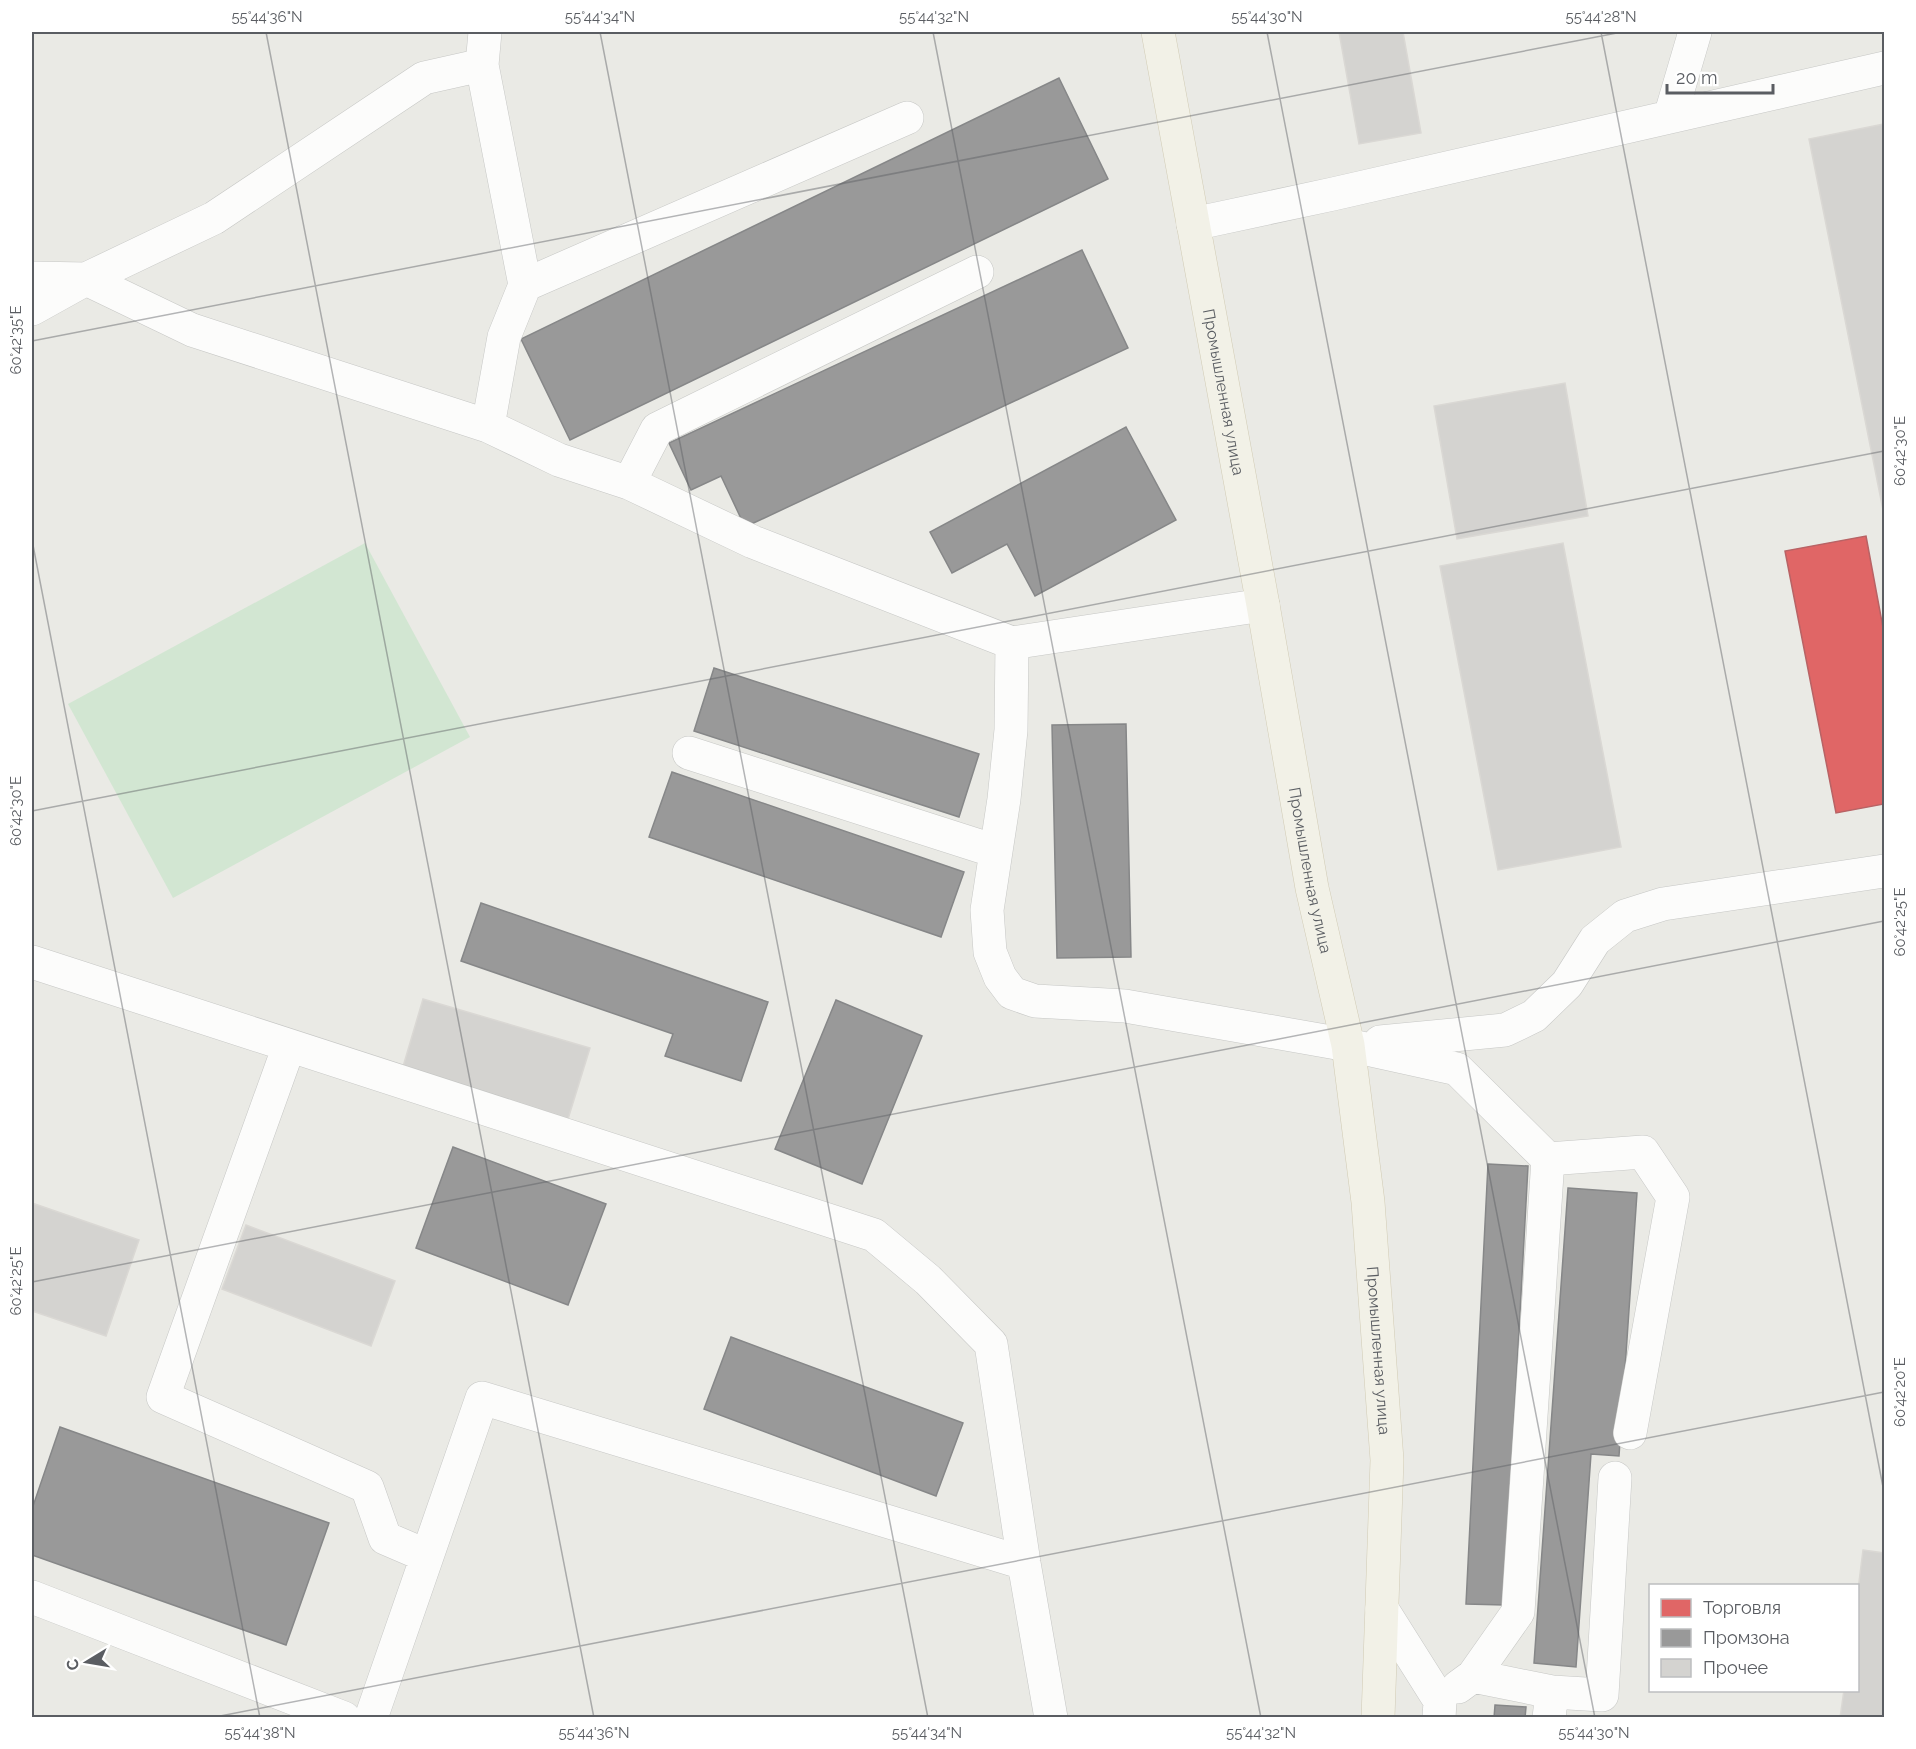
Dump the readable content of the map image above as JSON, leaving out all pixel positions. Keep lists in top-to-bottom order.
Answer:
{
  "streets": {
    "main road": ["Промышленная улица"]
  },
  "legend": ["Торговля", "Промзона", "Прочее"],
  "scale_bar": "20 m",
  "north": "left",
  "coordinates": [
    "55°44'36\"N",
    "55°44'34\"N",
    "55°44'32\"N",
    "55°44'30\"N",
    "55°44'28\"N",
    "60°42'35\"E",
    "60°42'30\"E",
    "60°42'25\"E",
    "60°42'20\"E",
    "55°44'38\"N"
  ]
}
